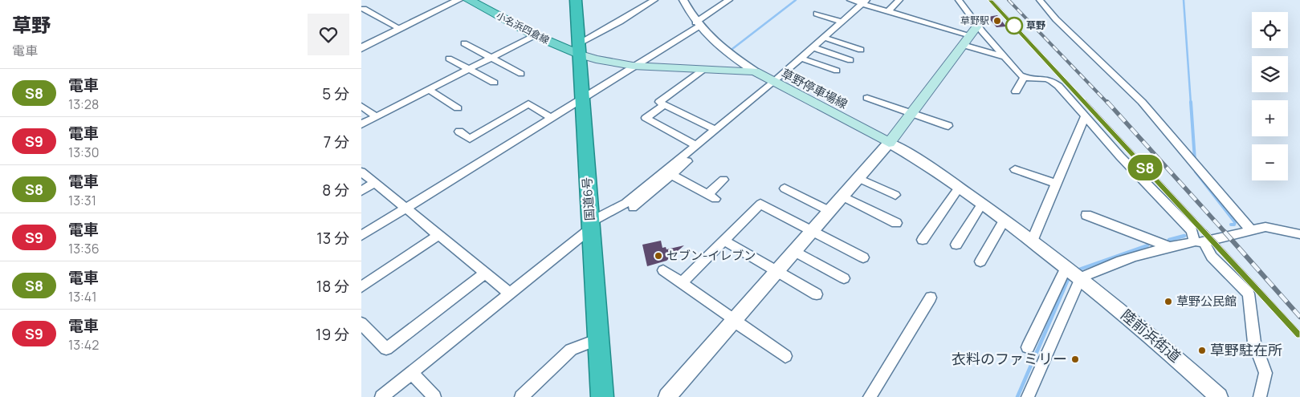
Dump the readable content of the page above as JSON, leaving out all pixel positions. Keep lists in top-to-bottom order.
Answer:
{
  "streets": {
    "highway": ["国道6号"],
    "main road": ["小名浜四倉線", "草野停車場線"],
    "street": ["陸前浜街道"]
  },
  "crossings": [
    ["小名浜四倉線", "草野停車場線"],
    ["小名浜四倉線", "国道6号"],
    ["草野停車場線", "国道6号"],
    ["草野停車場線", "陸前浜街道"]
  ],
  "places": [
    "草野駅",
    "草野",
    "セブン-イレブン",
    "草野公民館",
    "草野駐在所",
    "衣料のファミリー"
  ],
  "page": {
    "heading": ["草野", "電車"],
    "on_map": "S8",
    "map_buttons": ["+", "−"],
    "list": [
      {
        "mark": "S8",
        "name": "電車",
        "note": "13:28",
        "value": "5 分"
      },
      {
        "mark": "S9",
        "name": "電車",
        "note": "13:30",
        "value": "7 分"
      },
      {
        "mark": "S8",
        "name": "電車",
        "note": "13:31",
        "value": "8 分"
      },
      {
        "mark": "S9",
        "name": "電車",
        "note": "13:36",
        "value": "13 分"
      },
      {
        "mark": "S8",
        "name": "電車",
        "note": "13:41",
        "value": "18 分"
      },
      {
        "mark": "S9",
        "name": "電車",
        "note": "13:42",
        "value": "19 分"
      }
    ]
  }
}
